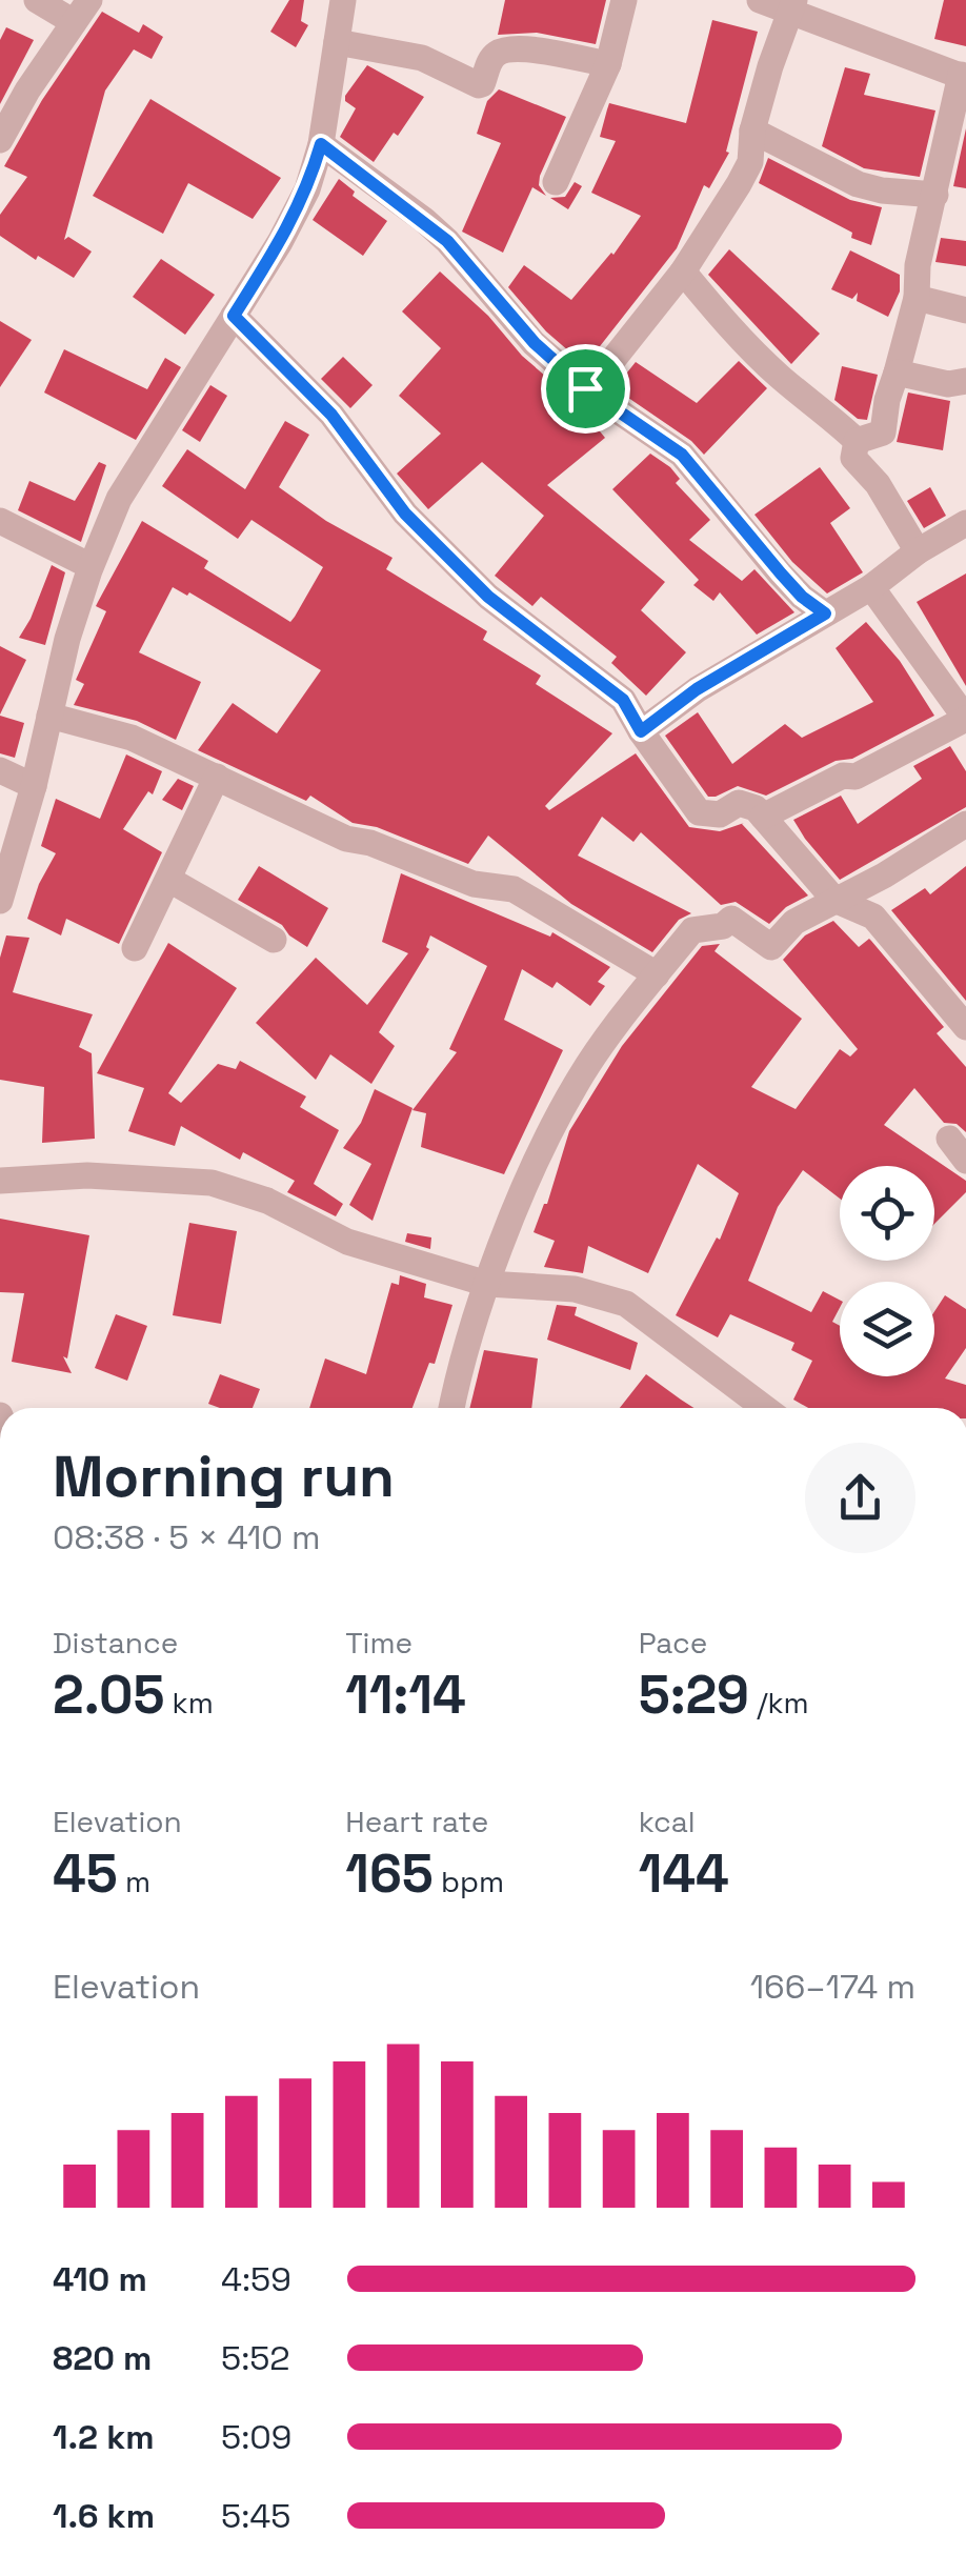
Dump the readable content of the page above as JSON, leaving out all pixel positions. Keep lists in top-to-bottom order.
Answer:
{
  "page": {
    "heading": ["Morning run", "08:38 · 5 × 410 m"],
    "stats": [
      ["Distance", "2.05 km"],
      ["Time", "11:14"],
      ["Pace", "5:29 /km"],
      ["Elevation", "45 m"],
      ["Heart rate", "165 bpm"],
      ["kcal", "144"]
    ],
    "chart": ["Elevation", "166–174 m"],
    "list": [
      {
        "name": "410 m",
        "note": "4:59"
      },
      {
        "name": "820 m",
        "note": "5:52"
      },
      {
        "name": "1.2 km",
        "note": "5:09"
      },
      {
        "name": "1.6 km",
        "note": "5:45"
      }
    ]
  }
}
